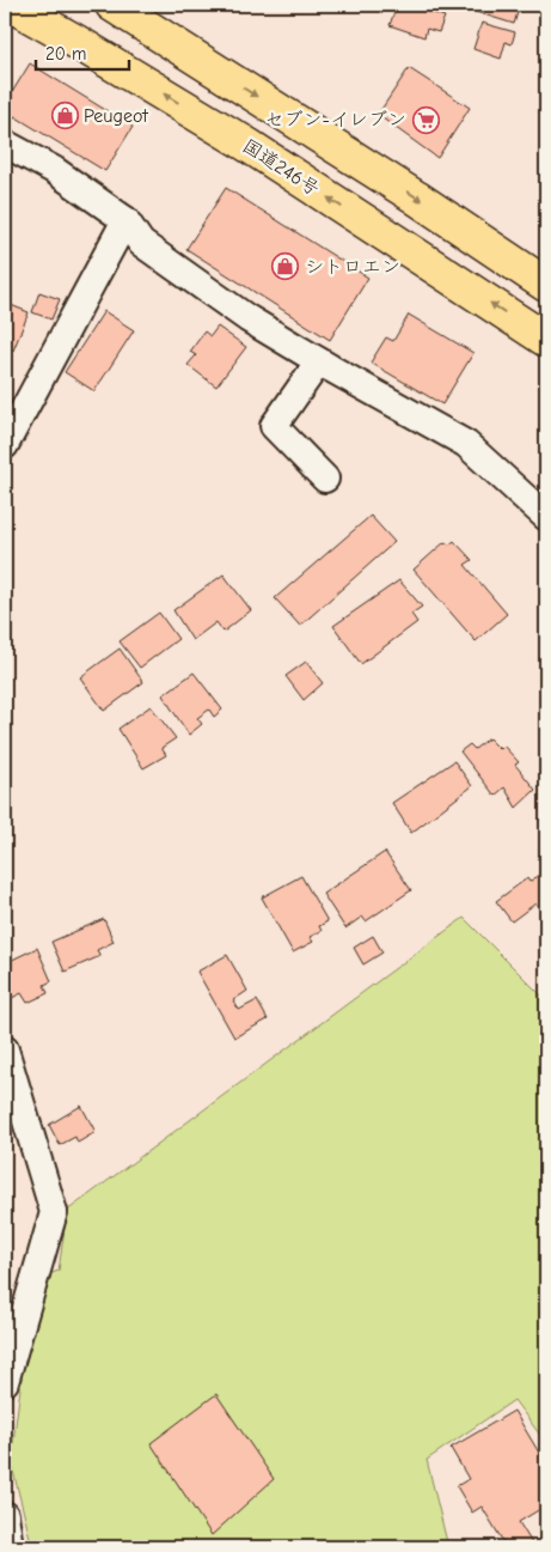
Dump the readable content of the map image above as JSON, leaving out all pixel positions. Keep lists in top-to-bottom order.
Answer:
{
  "streets": {
    "highway": ["国道246号"]
  },
  "places": {
    "shop": ["Peugeot", "シトロエン"],
    "supermarket": ["セブン-イレブン"]
  },
  "scale_bar": "20 m"
}
